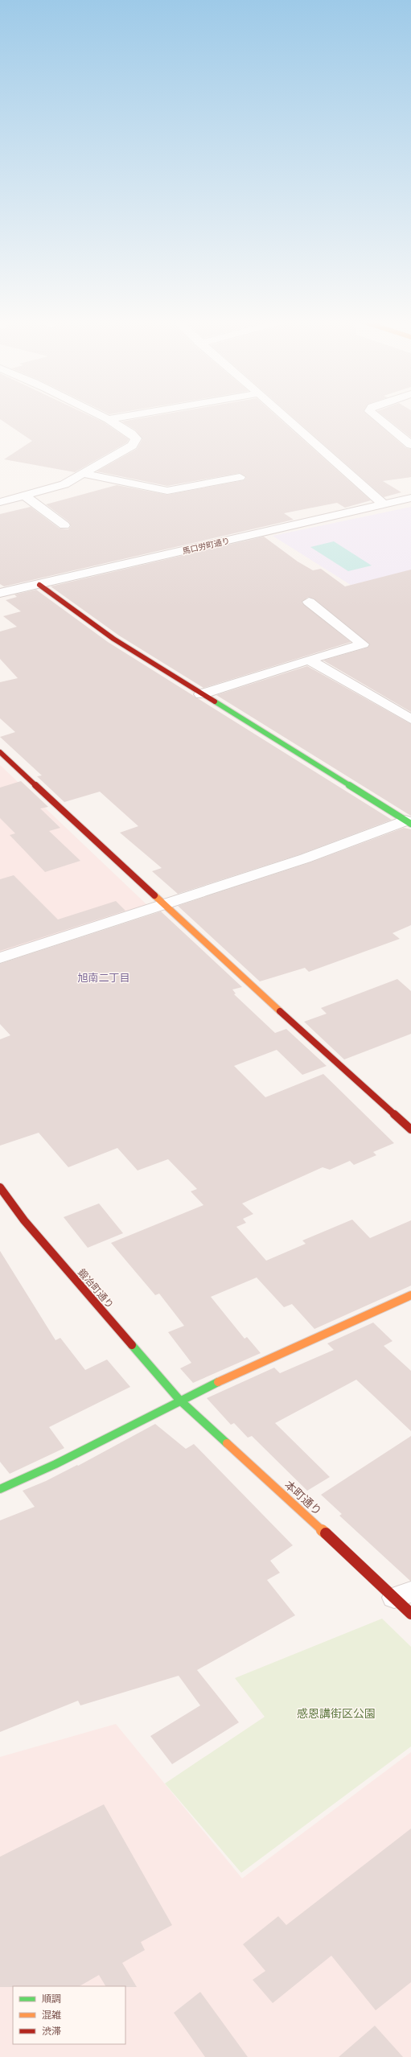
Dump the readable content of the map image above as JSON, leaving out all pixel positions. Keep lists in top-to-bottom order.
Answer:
{
  "streets": {
    "street": ["馬口労町通り", "鍛冶町通り", "本町通り"]
  },
  "crossings": [
    ["鍛冶町通り", "本町通り"]
  ],
  "districts": ["旭南二丁目"],
  "parks": ["感恩講街区公園"],
  "legend": ["順調", "混雑", "渋滞"]
}
